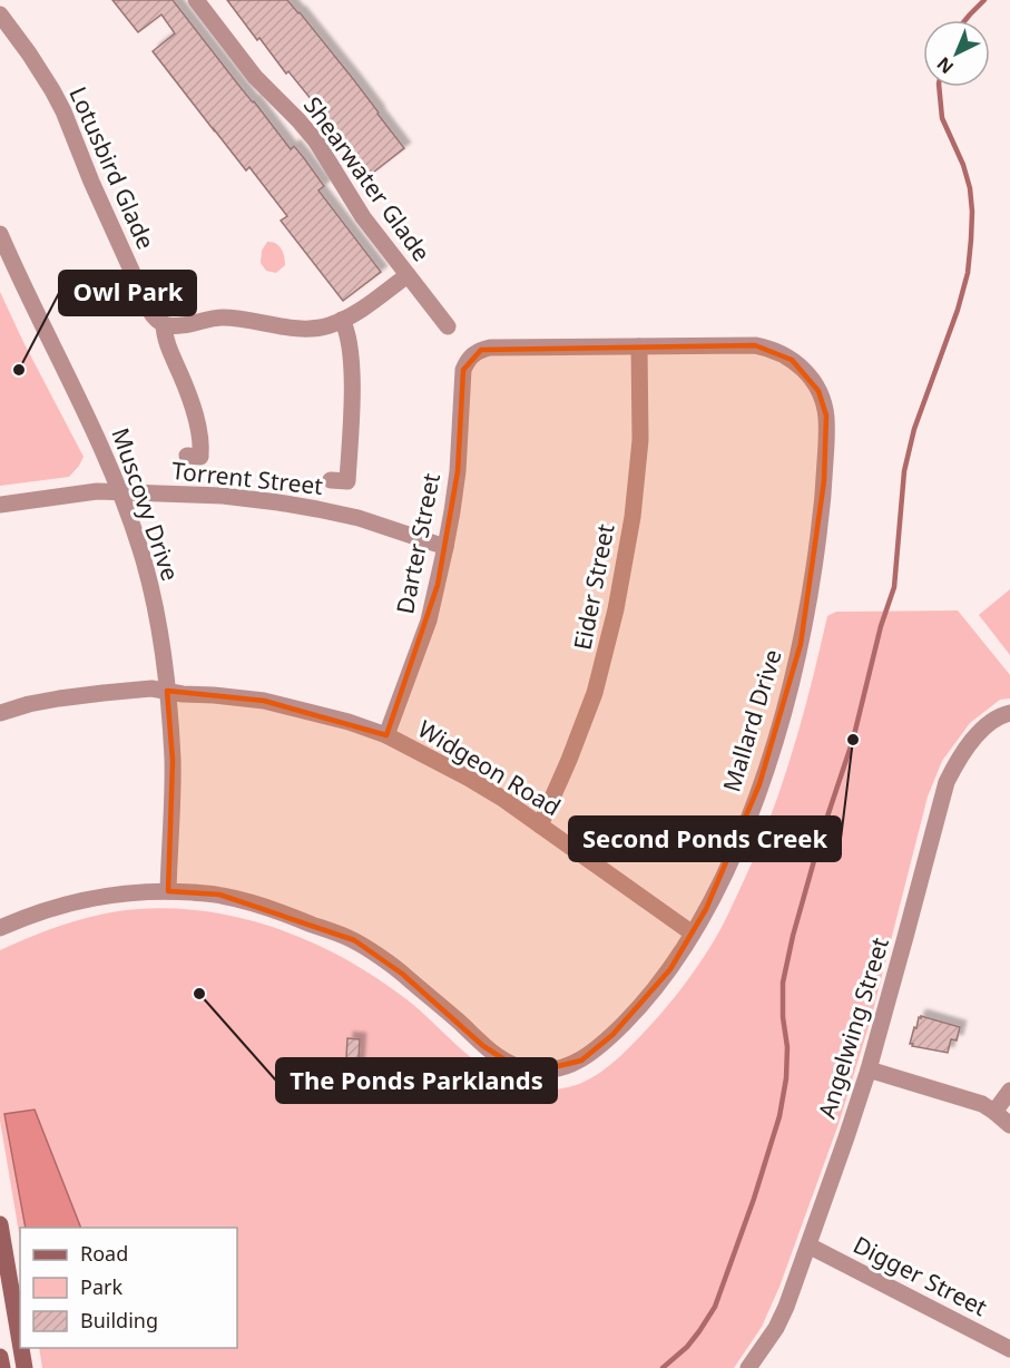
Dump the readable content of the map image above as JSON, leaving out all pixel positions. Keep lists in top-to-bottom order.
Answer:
{
  "streets": {
    "street": [
      "Lotusbird Glade",
      "Shearwater Glade",
      "Torrent Street",
      "Muscovy Drive",
      "Darter Street",
      "Eider Street",
      "Mallard Drive",
      "Widgeon Road",
      "Angelwing Street",
      "Digger Street"
    ]
  },
  "crossings": [
    ["Torrent Street", "Muscovy Drive"],
    ["Torrent Street", "Darter Street"],
    ["Muscovy Drive", "Mallard Drive"],
    ["Muscovy Drive", "Widgeon Road"],
    ["Darter Street", "Mallard Drive"],
    ["Darter Street", "Widgeon Road"],
    ["Eider Street", "Mallard Drive"],
    ["Eider Street", "Widgeon Road"],
    ["Mallard Drive", "Widgeon Road"],
    ["Angelwing Street", "Digger Street"]
  ],
  "places": ["Owl Park", "Second Ponds Creek", "The Ponds Parklands"],
  "legend": ["Road", "Park", "Building"],
  "north": "bottom left"
}
